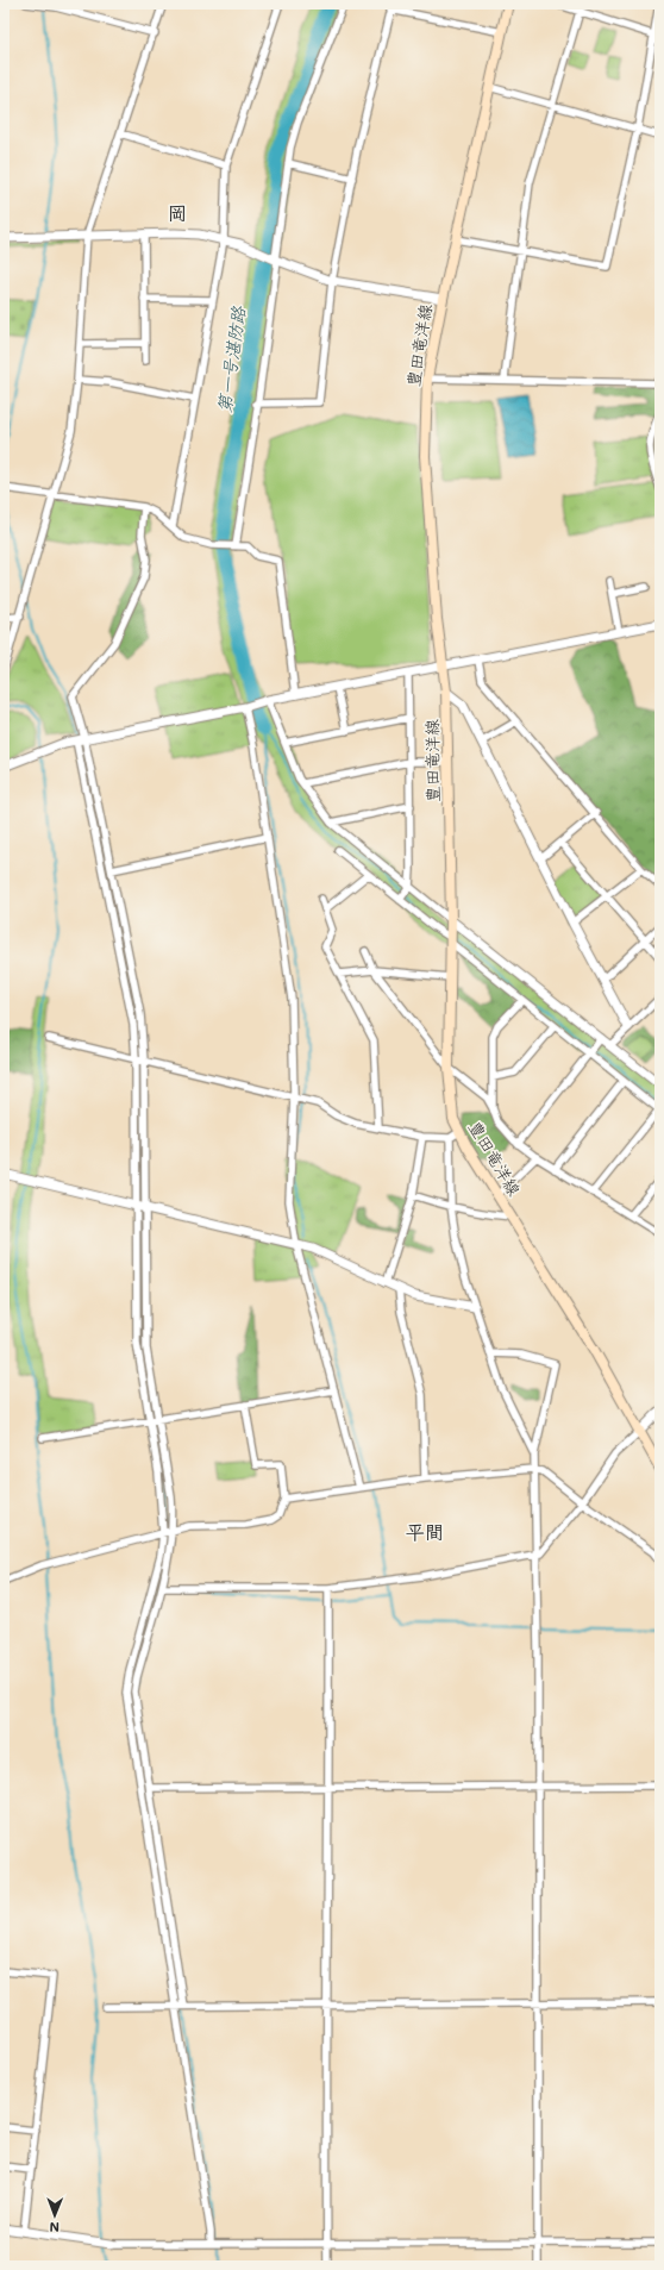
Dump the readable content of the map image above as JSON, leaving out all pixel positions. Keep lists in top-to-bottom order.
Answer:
{
  "streets": {
    "main road": ["豊田竜洋線"]
  },
  "districts": ["岡", "平間"],
  "water": ["第一号湛防路"],
  "north": "bottom"
}
